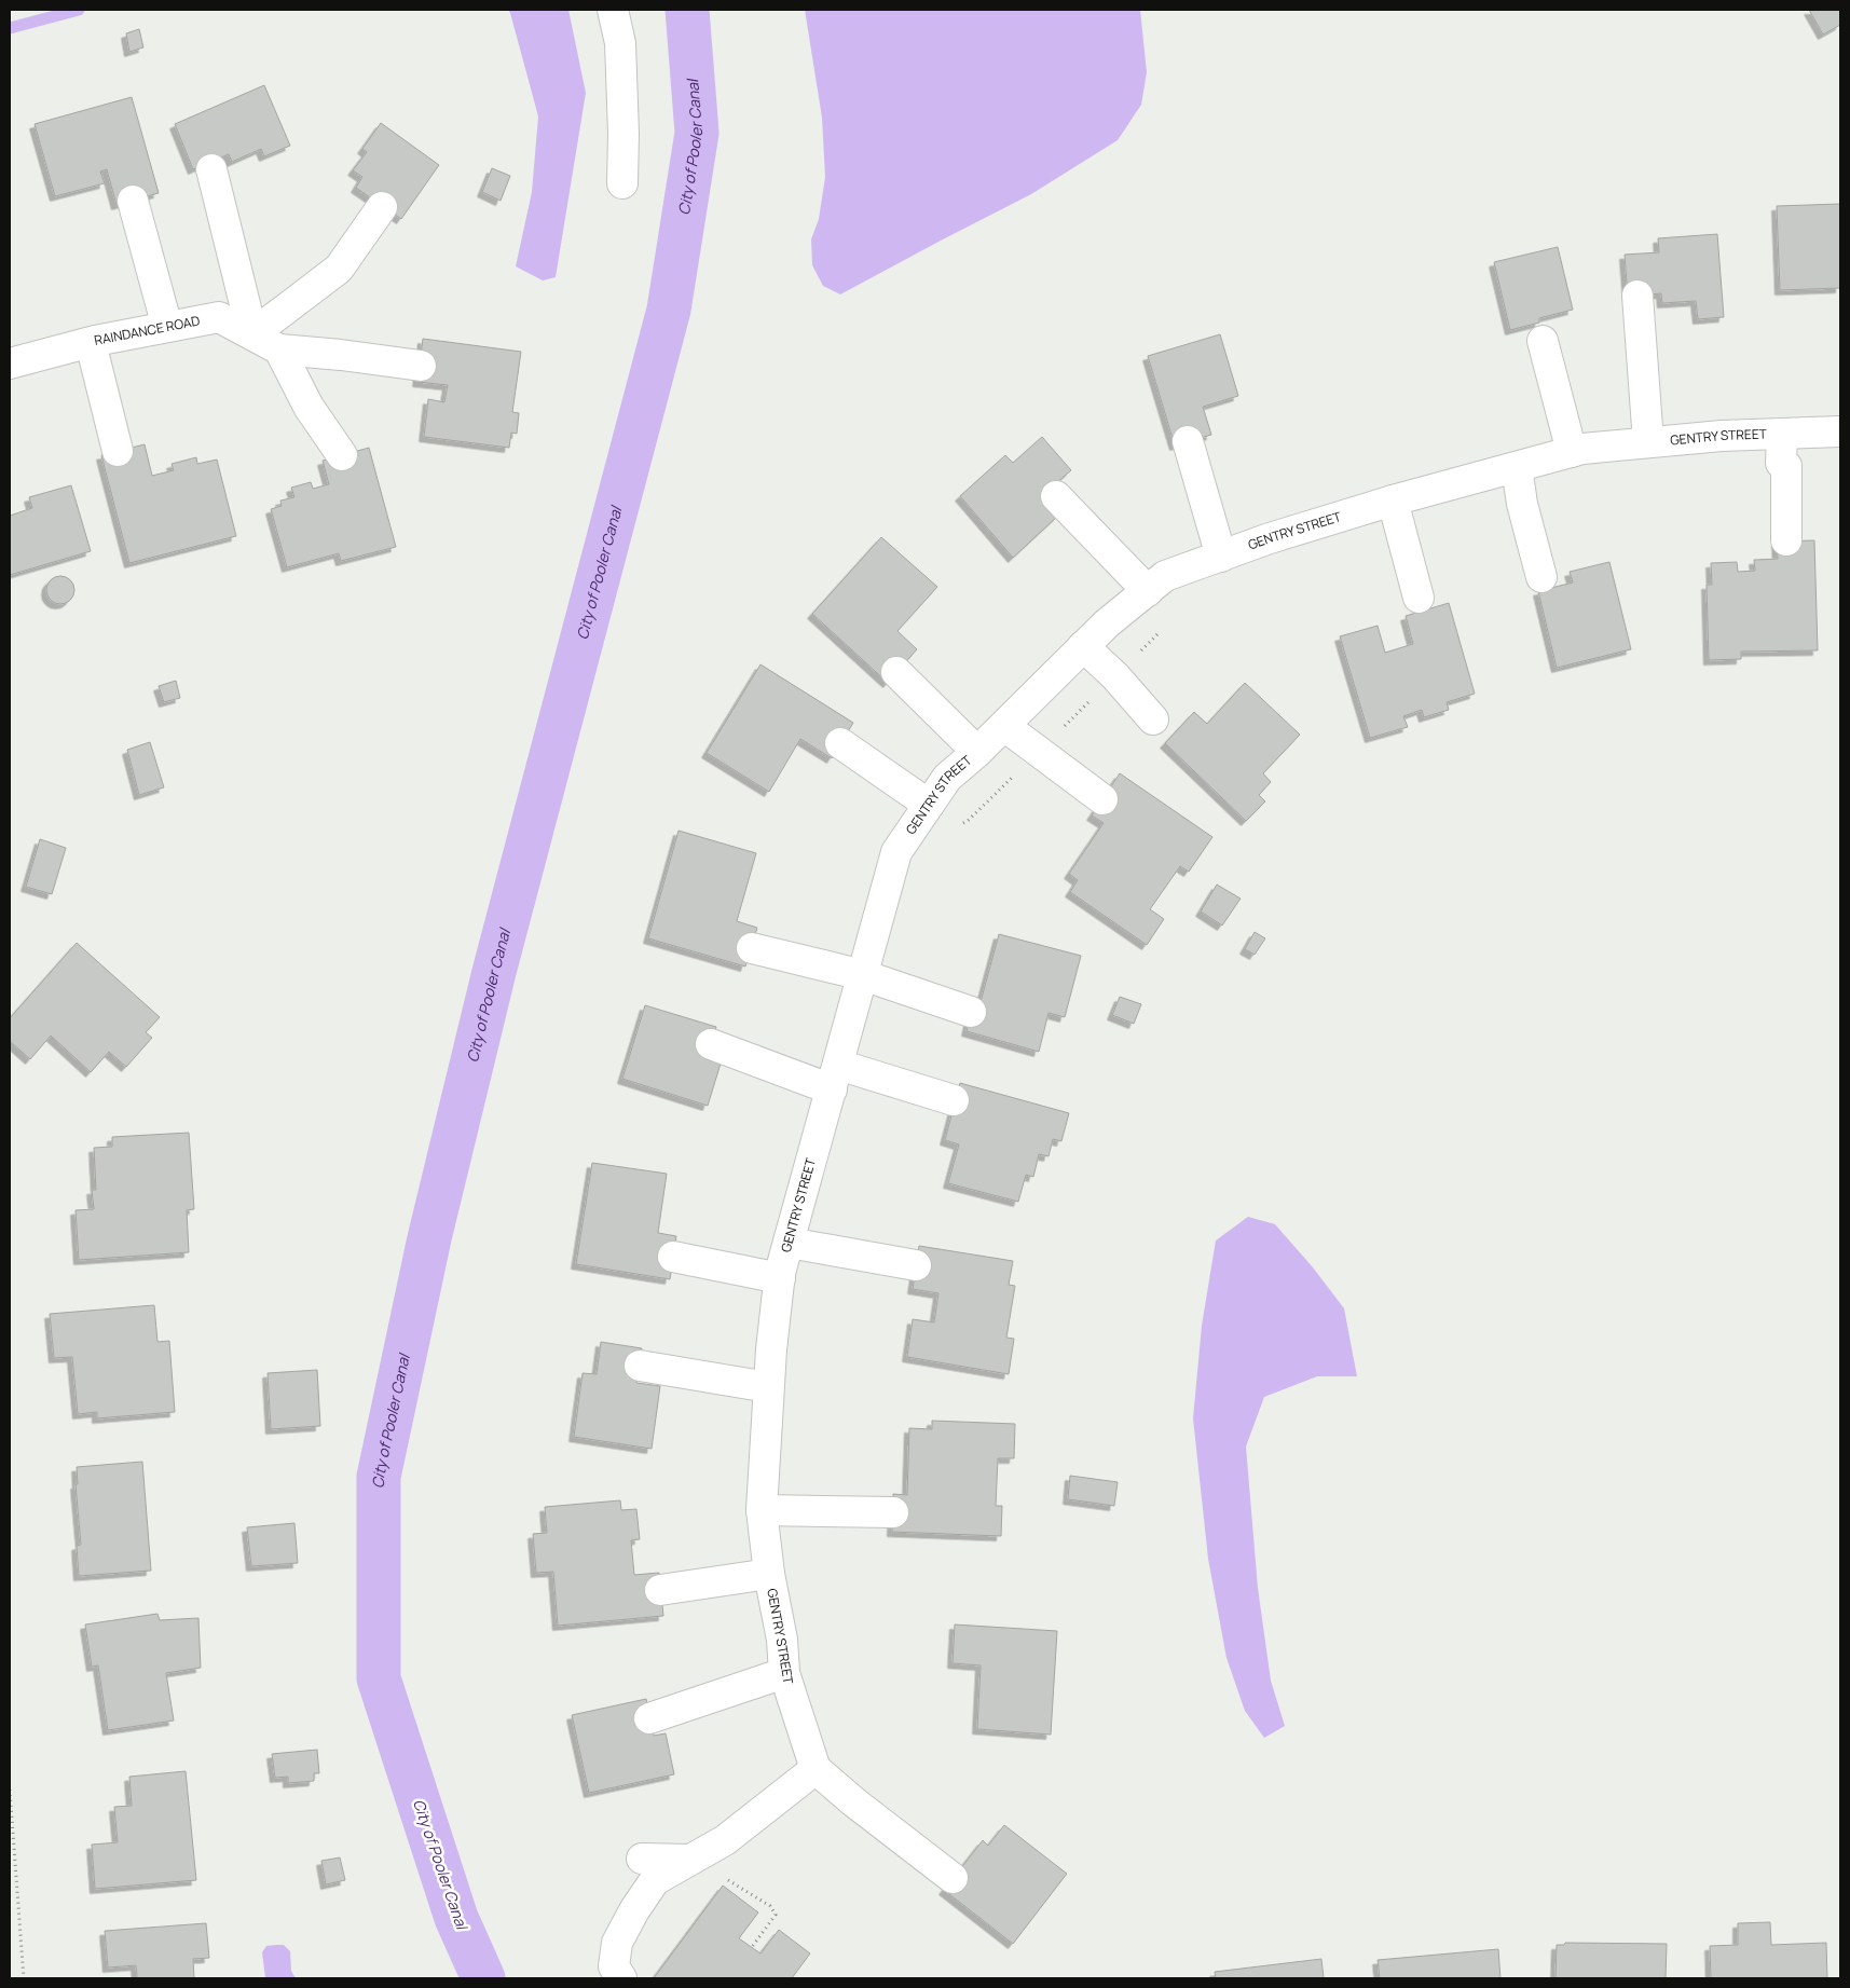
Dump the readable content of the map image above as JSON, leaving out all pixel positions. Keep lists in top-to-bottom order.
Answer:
{
  "streets": {
    "street": ["RAINDANCE ROAD", "GENTRY STREET"]
  },
  "water": ["City of Pooler Canal"]
}
